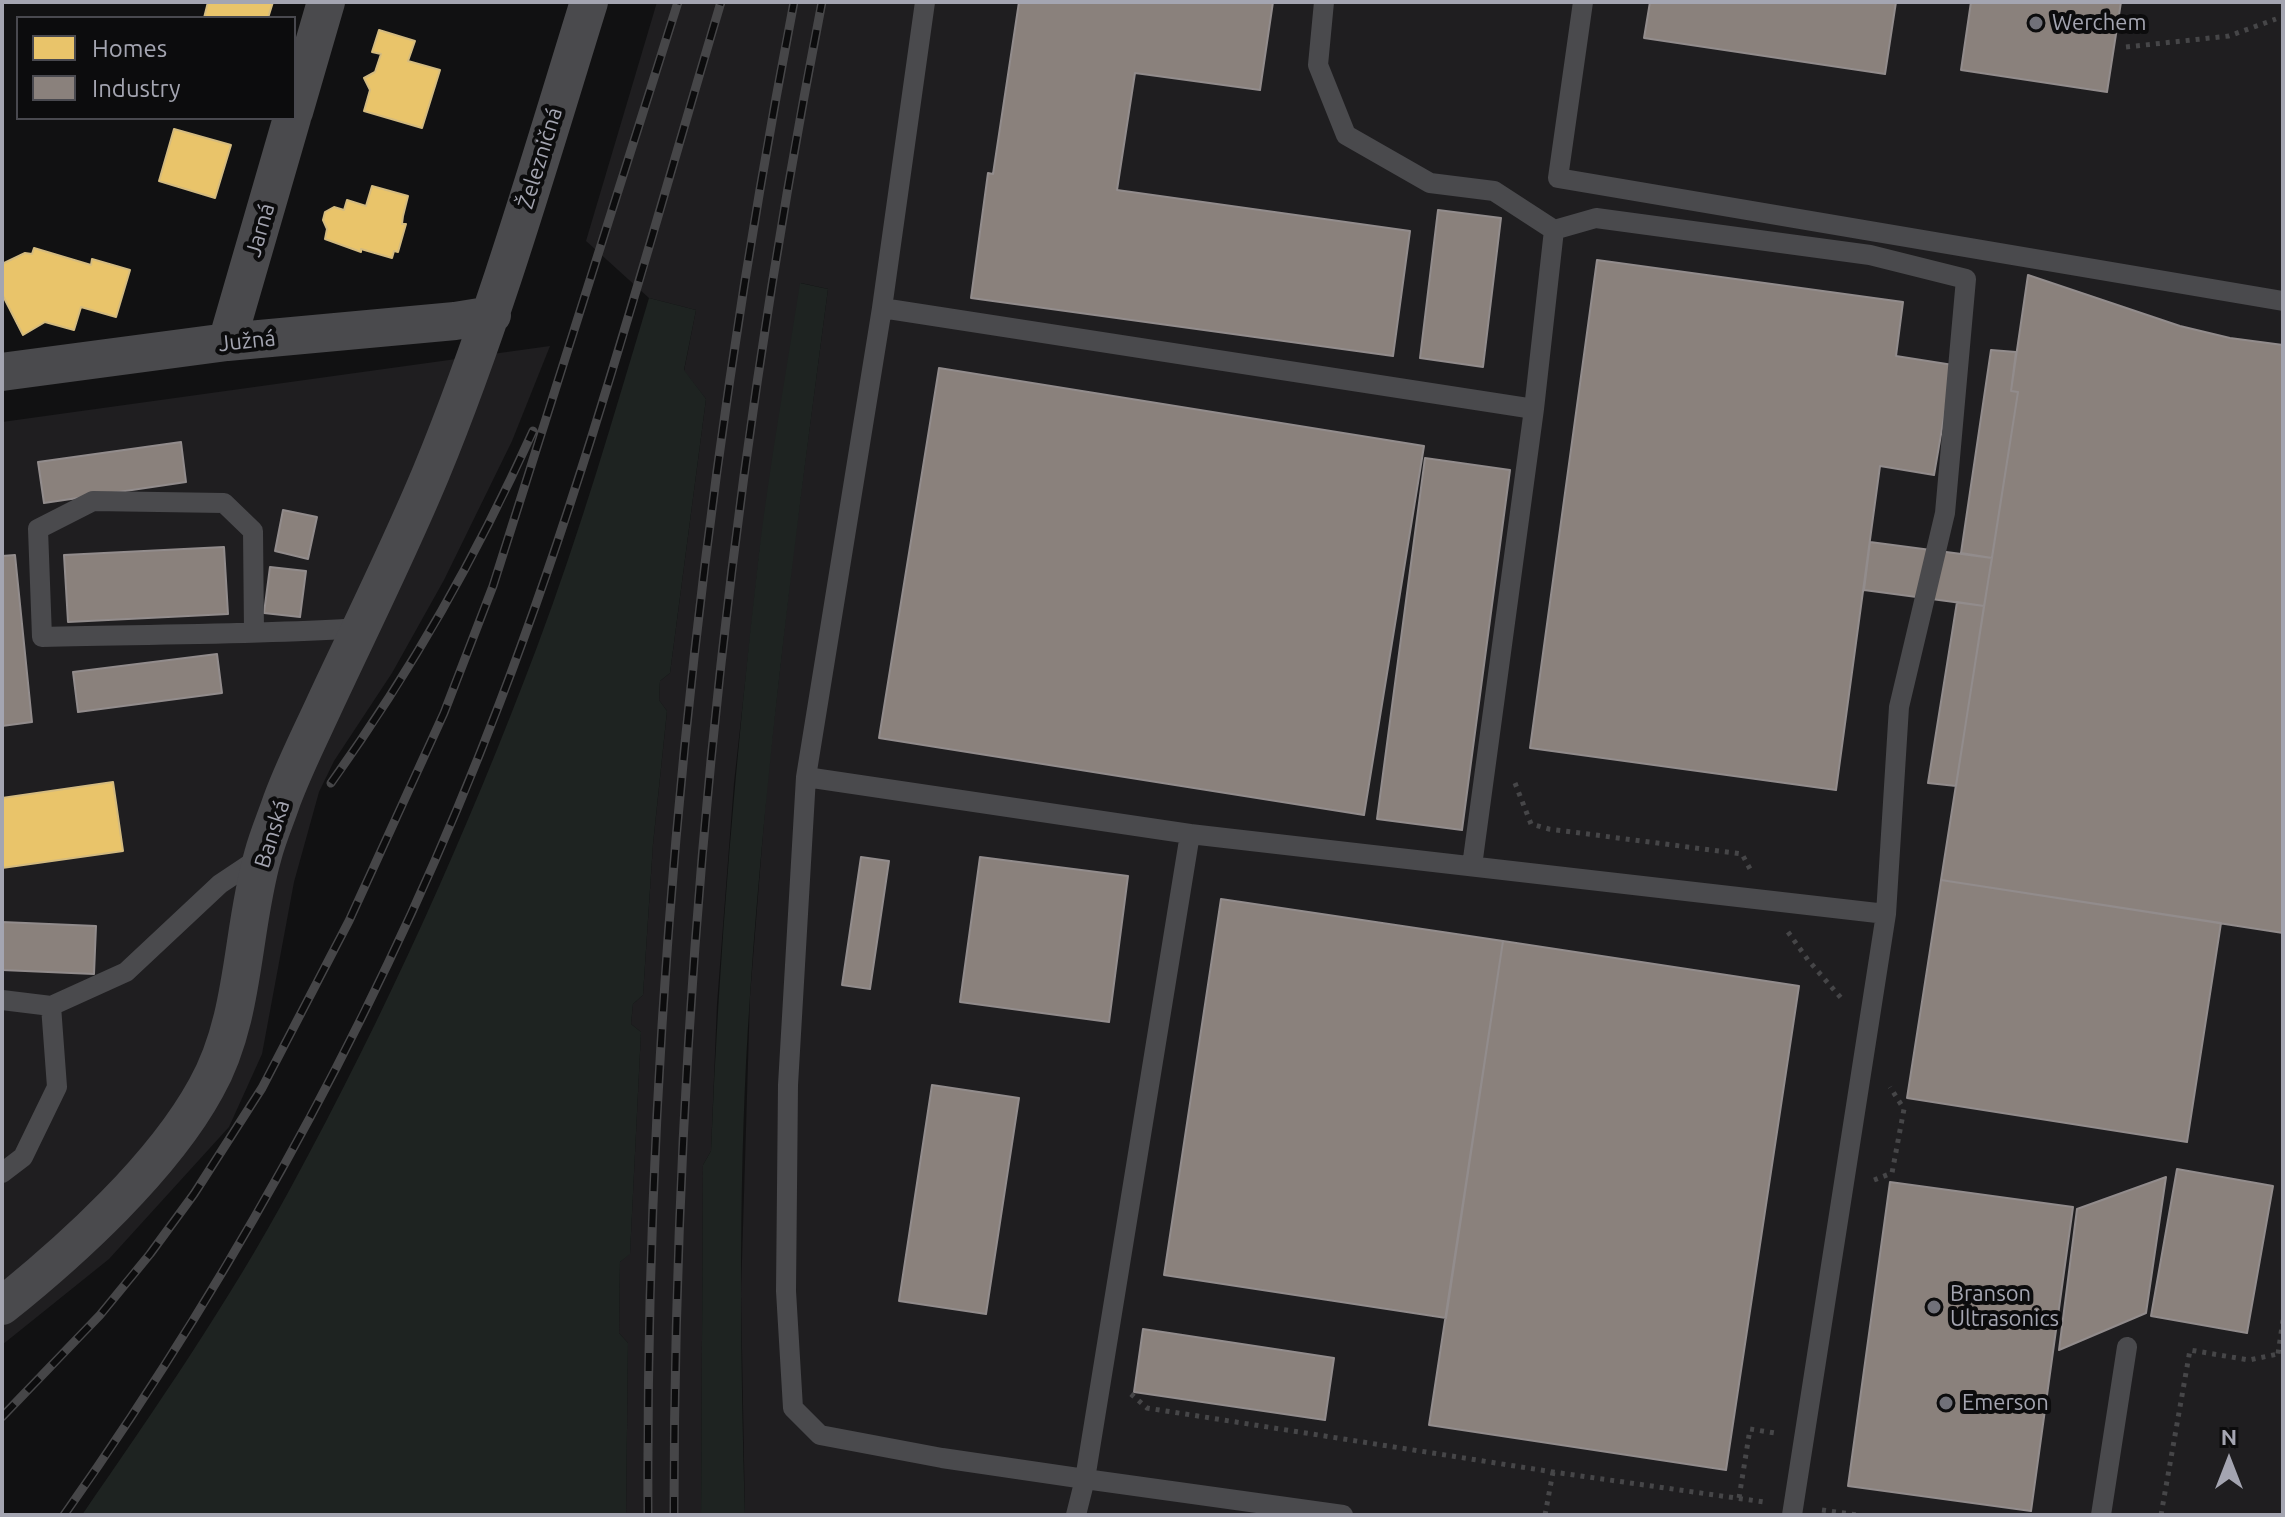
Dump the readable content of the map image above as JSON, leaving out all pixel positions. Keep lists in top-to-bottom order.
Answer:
{
  "streets": {
    "street": [
      "Železničná",
      "Jarná",
      "Južná",
      "Banská"
    ]
  },
  "crossings": [
    ["Železničná", "Južná"],
    ["Železničná", "Banská"],
    ["Jarná", "Južná"],
    ["Južná", "Banská"]
  ],
  "places": ["Werchem", "Branson Ultrasonics", "Emerson"],
  "legend": ["Homes", "Industry"],
  "north": "top"
}
